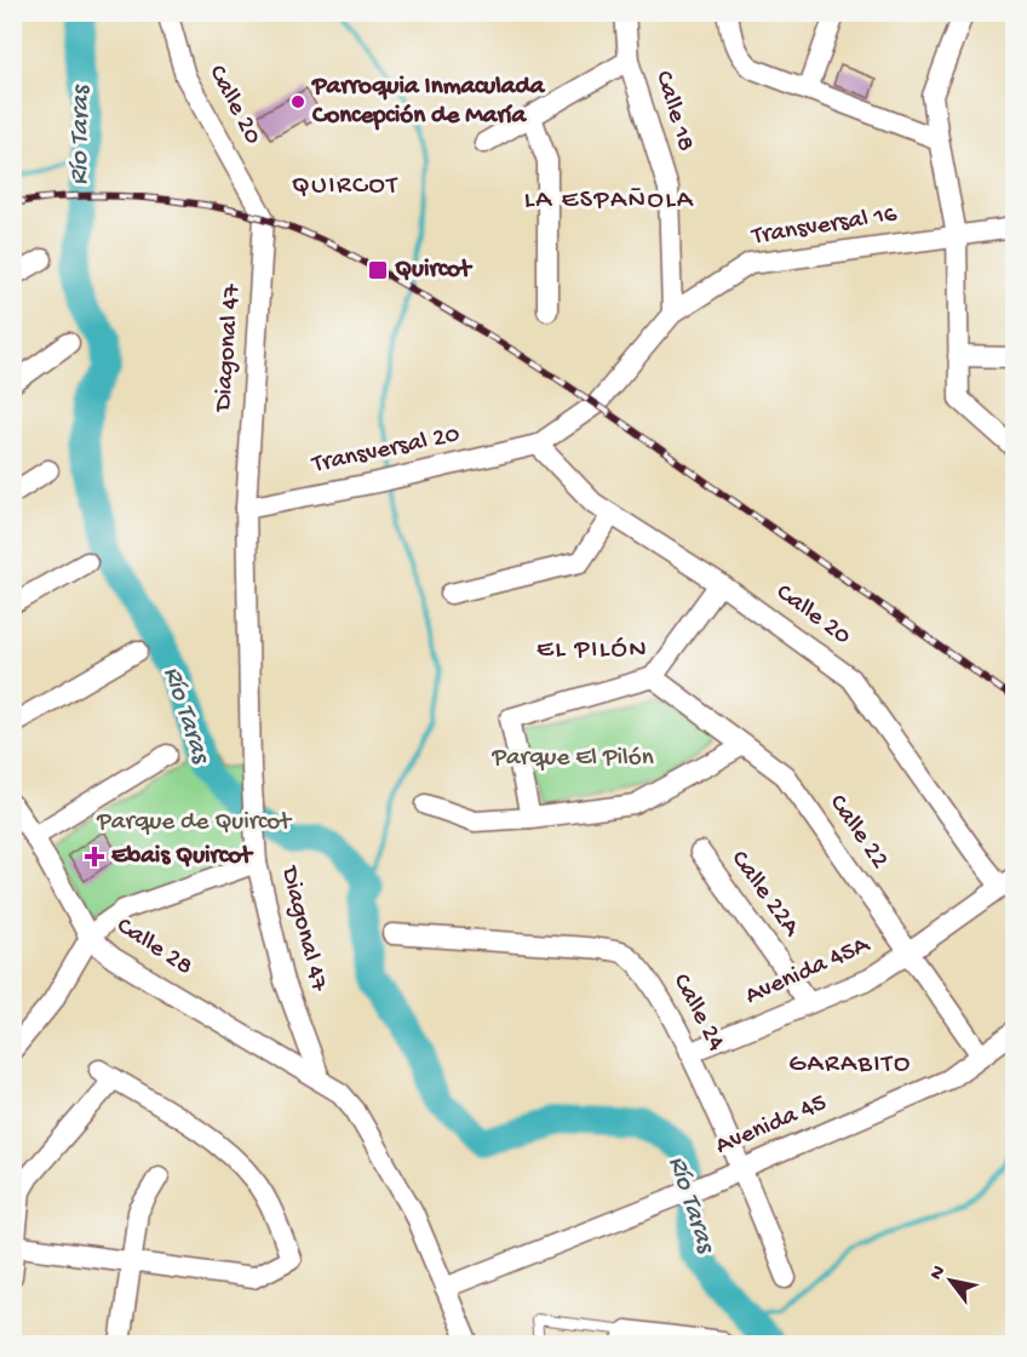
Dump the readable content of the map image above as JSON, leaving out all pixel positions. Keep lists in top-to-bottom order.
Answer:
{
  "streets": {
    "street": [
      "Calle 20",
      "Calle 18",
      "Transversal 16",
      "Diagonal 47",
      "Transversal 20",
      "Calle 22",
      "Calle 22A",
      "Calle 28",
      "Avenida 45A",
      "Calle 24",
      "Avenida 45"
    ]
  },
  "crossings": [
    ["Calle 20", "Transversal 16"],
    ["Calle 20", "Diagonal 47"],
    ["Calle 20", "Transversal 20"],
    ["Calle 20", "Avenida 45A"],
    ["Calle 18", "Transversal 16"],
    ["Transversal 16", "Transversal 20"],
    ["Diagonal 47", "Transversal 20"],
    ["Diagonal 47", "Calle 28"],
    ["Calle 22", "Avenida 45A"],
    ["Calle 22", "Avenida 45"],
    ["Calle 22A", "Avenida 45A"],
    ["Avenida 45A", "Calle 24"],
    ["Calle 24", "Avenida 45"]
  ],
  "districts": [
    "QUIRCOT",
    "LA ESPAÑOLA",
    "EL PILÓN",
    "GARABITO"
  ],
  "water": ["Río Taras"],
  "parks": ["Parque El Pilón", "Parque de Quircot"],
  "places": {
    "other": ["Parroquia Inmaculada Concepción de María"],
    "transit": ["Quircot"],
    "health": ["Ebais Quircot"]
  },
  "north": "top left"
}
